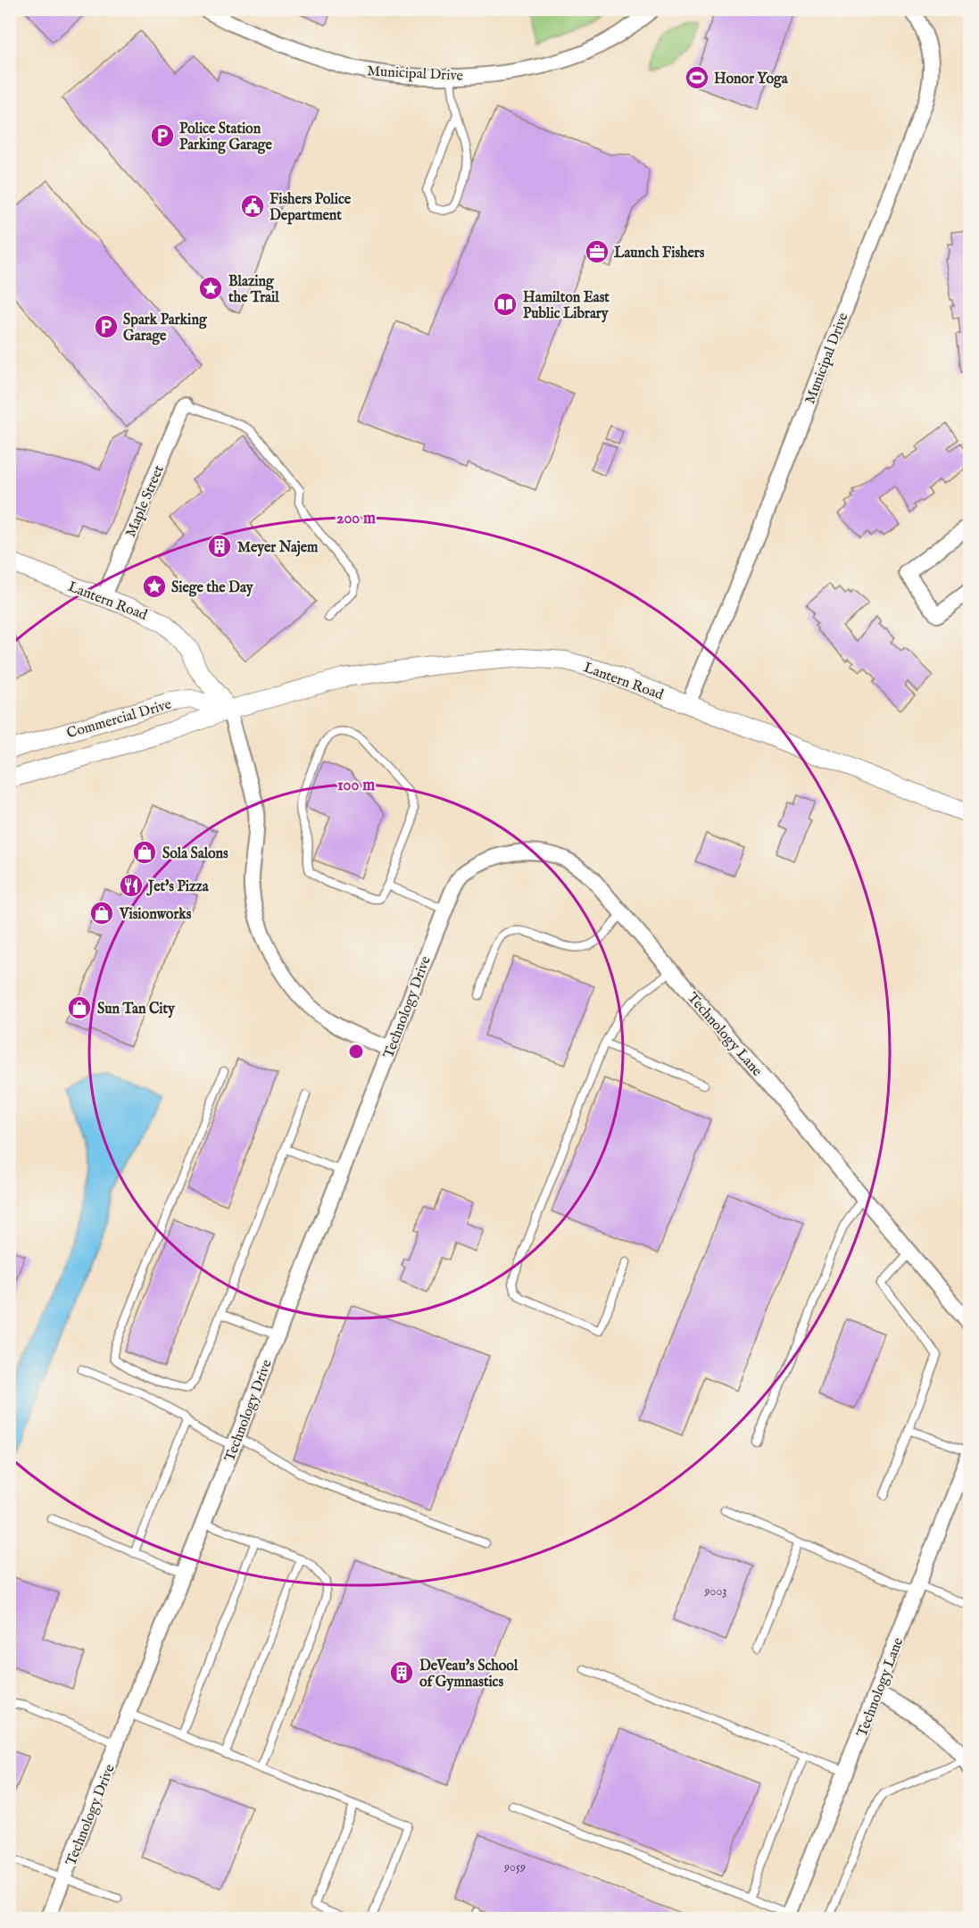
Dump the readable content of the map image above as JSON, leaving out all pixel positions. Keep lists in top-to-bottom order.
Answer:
{
  "streets": {
    "street": [
      "Municipal Drive",
      "Maple Street",
      "Lantern Road",
      "Commercial Drive",
      "Technology Drive",
      "Technology Lane"
    ]
  },
  "crossings": [
    ["Municipal Drive", "Lantern Road"],
    ["Maple Street", "Lantern Road"],
    ["Lantern Road", "Commercial Drive"],
    ["Technology Drive", "Technology Lane"]
  ],
  "places": {
    "sports": ["Honor Yoga"],
    "parking": ["Police Station Parking Garage", "Spark Parking Garage"],
    "public building": ["Fishers Police Department"],
    "office": ["Launch Fishers"],
    "place": ["Blazing the Trail", "Siege the Day"],
    "library": ["Hamilton East Public Library"],
    "building": ["Meyer Najem", "DeVeau's School of Gymnastics"],
    "shop": ["Sola Salons", "Visionworks", "Sun Tan City"],
    "restaurant": ["Jet's Pizza"]
  },
  "house_numbers": ["9003", "9059"],
  "rings": ["200 m", "100 m"]
}
